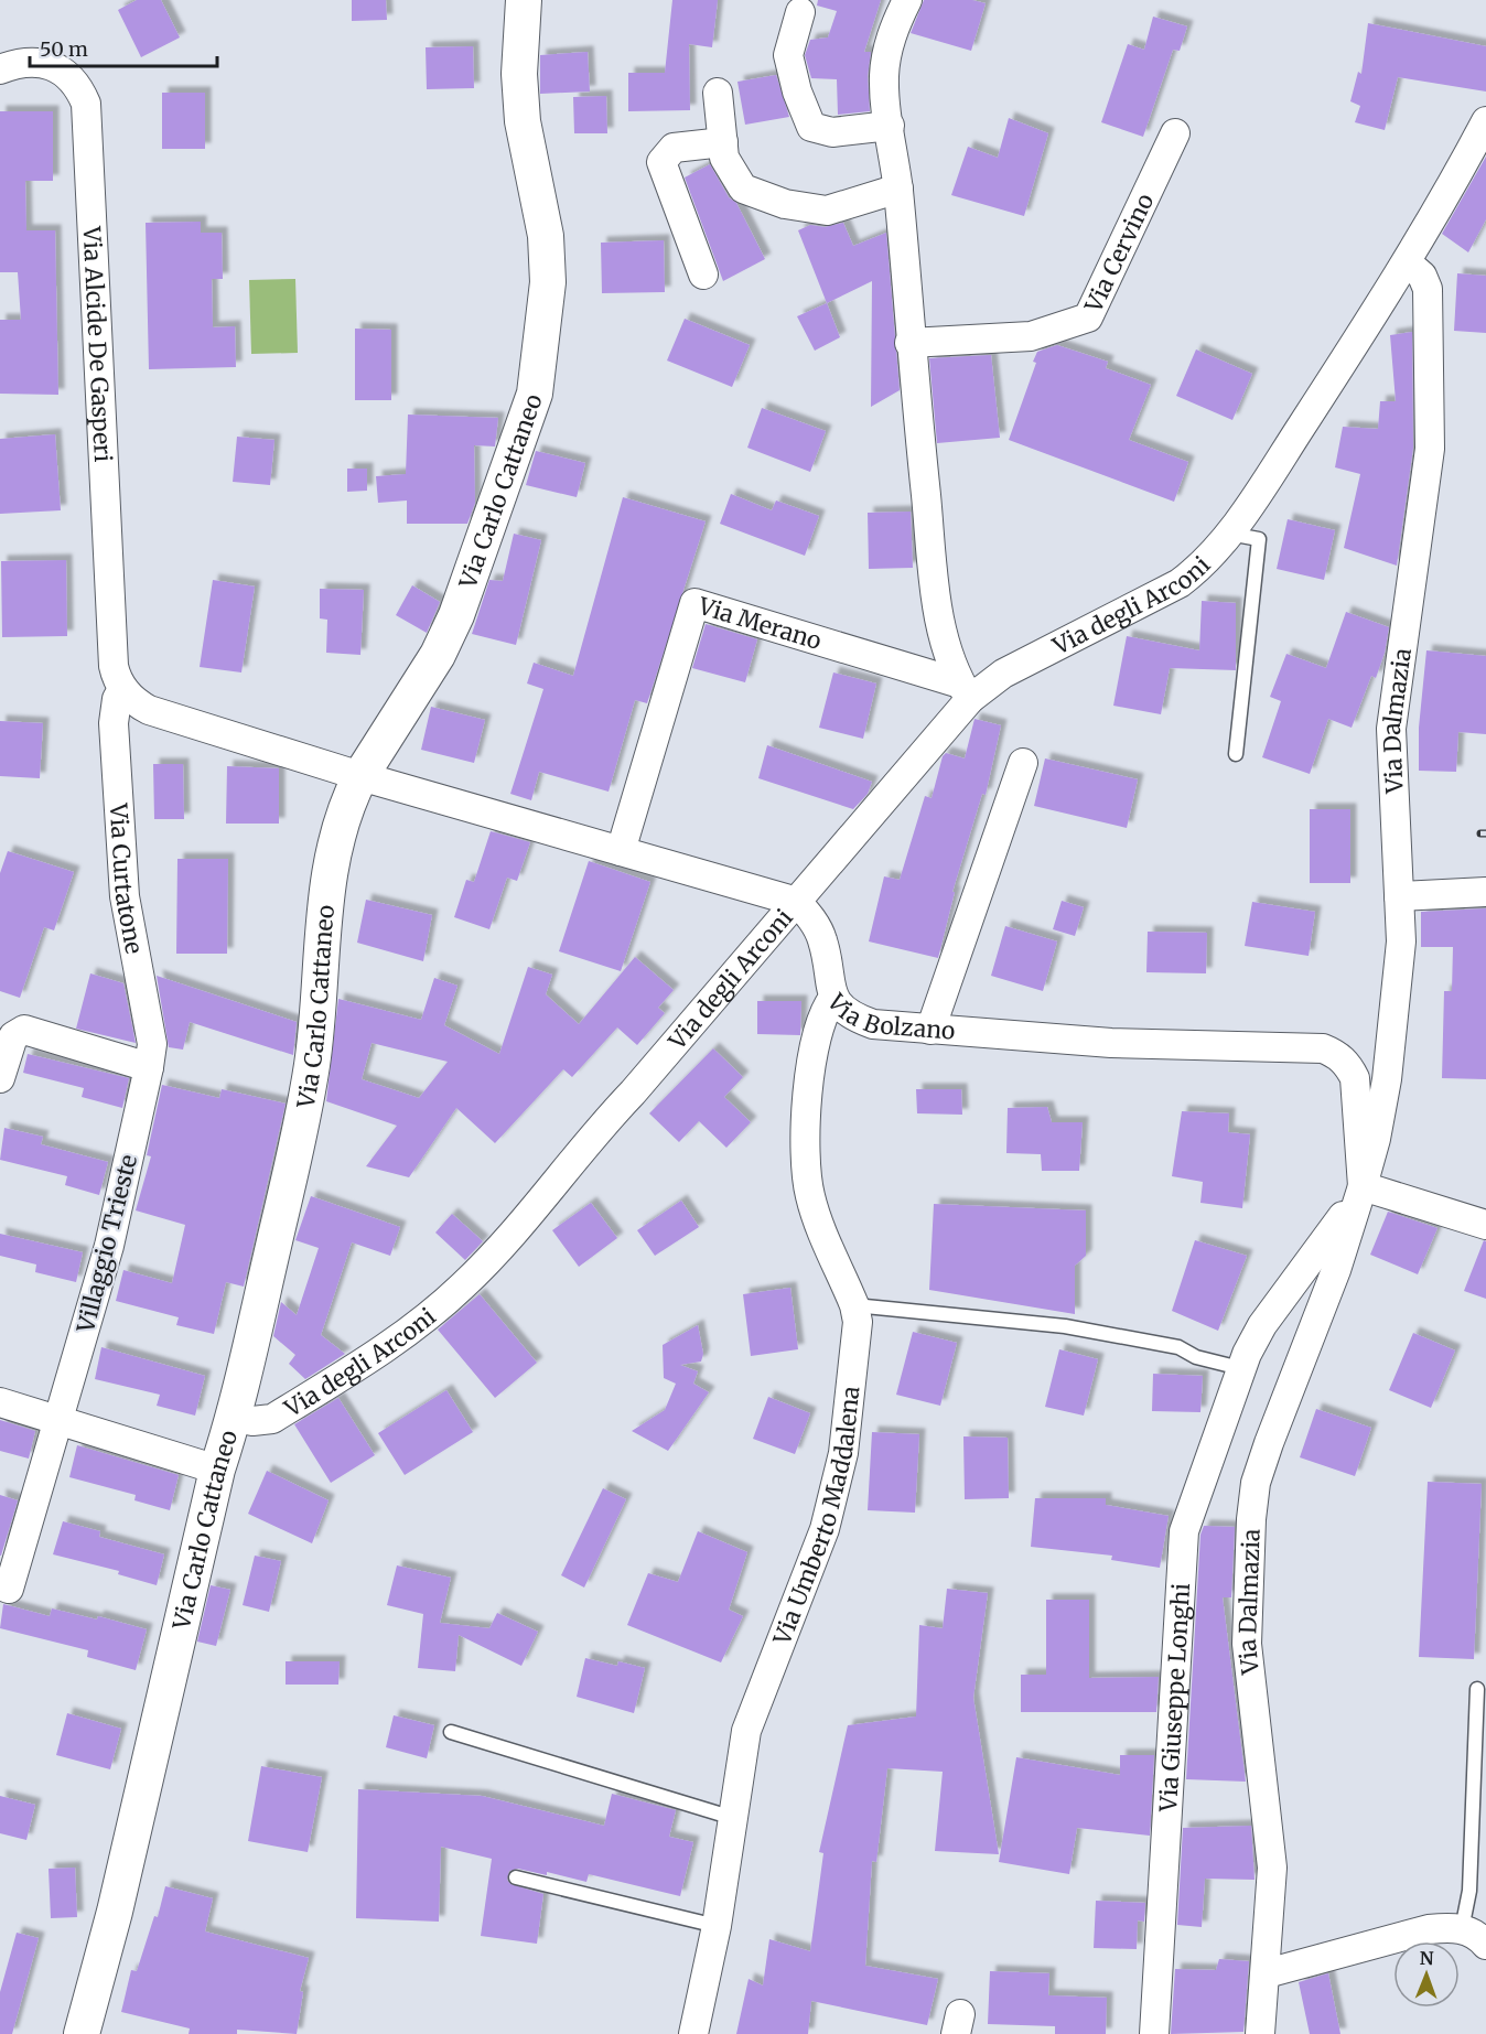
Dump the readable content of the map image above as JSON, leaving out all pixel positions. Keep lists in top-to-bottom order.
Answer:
{
  "streets": {
    "street": [
      "Via Cervino",
      "Via Alcide De Gasperi",
      "Via Carlo Cattaneo",
      "Via degli Arconi",
      "Via Merano",
      "Via Dalmazia",
      "Via Curtatone",
      "Via Bolzano",
      "Villaggio Trieste",
      "Via Umberto Maddalena",
      "Via Giuseppe Longhi"
    ]
  },
  "crossings": [
    ["Via Alcide De Gasperi", "Via Curtatone"],
    ["Via Carlo Cattaneo", "Via degli Arconi"],
    ["Via degli Arconi", "Via Merano"],
    ["Via degli Arconi", "Via Dalmazia"],
    ["Via degli Arconi", "Via Bolzano"],
    ["Via Dalmazia", "Via Bolzano"],
    ["Via Dalmazia", "Via Giuseppe Longhi"],
    ["Via Curtatone", "Villaggio Trieste"],
    ["Via Bolzano", "Via Umberto Maddalena"],
    ["Via Bolzano", "Via Giuseppe Longhi"]
  ],
  "scale_bar": "50 m",
  "north": "top"
}
